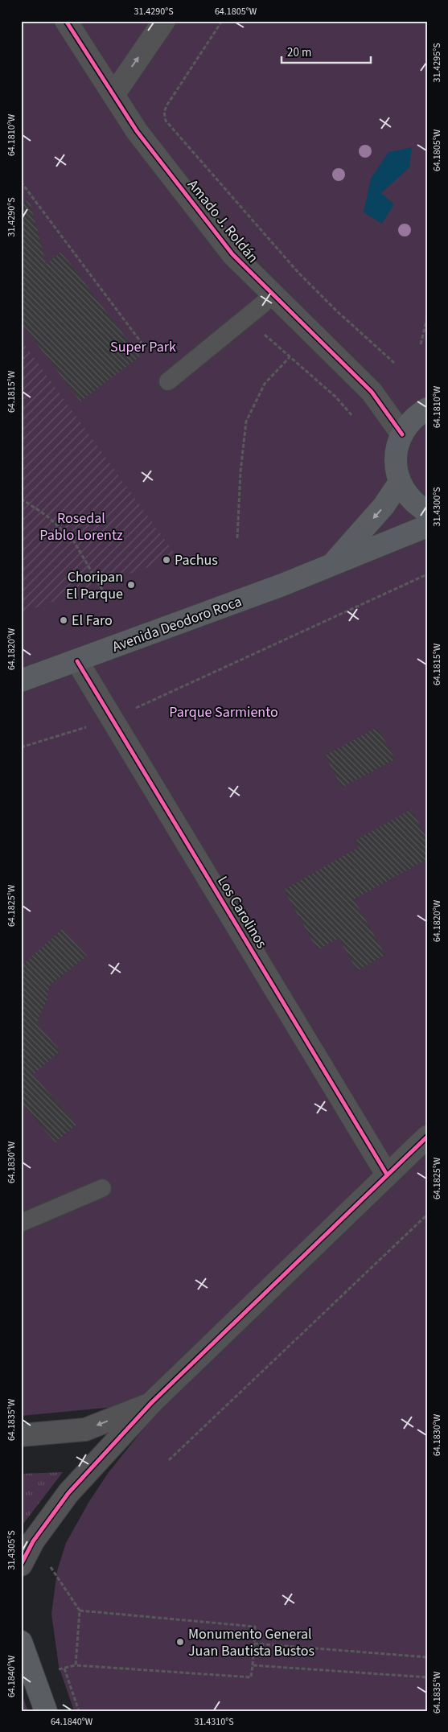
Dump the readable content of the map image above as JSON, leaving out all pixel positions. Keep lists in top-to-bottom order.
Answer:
{
  "streets": {
    "main road": ["Avenida Deodoro Roca"],
    "street": ["Amado J. Roldán", "Los Carolinos"]
  },
  "crossings": [
    ["Avenida Deodoro Roca", "Los Carolinos"]
  ],
  "parks": ["Super Park", "Rosedal Pablo Lorentz", "Parque Sarmiento"],
  "places": [
    "Pachus",
    "Choripan El Parque",
    "El Faro",
    "Monumento General Juan Bautista Bustos"
  ],
  "scale_bar": "20 m",
  "coordinates": [
    "31.4290°S",
    "64.1805°W",
    "31.4295°S",
    "64.1810°W",
    "64.1815°W",
    "31.4300°S",
    "64.1820°W",
    "64.1825°W",
    "64.1830°W",
    "64.1835°W",
    "31.4305°S",
    "64.1840°W",
    "31.4310°S"
  ]
}
